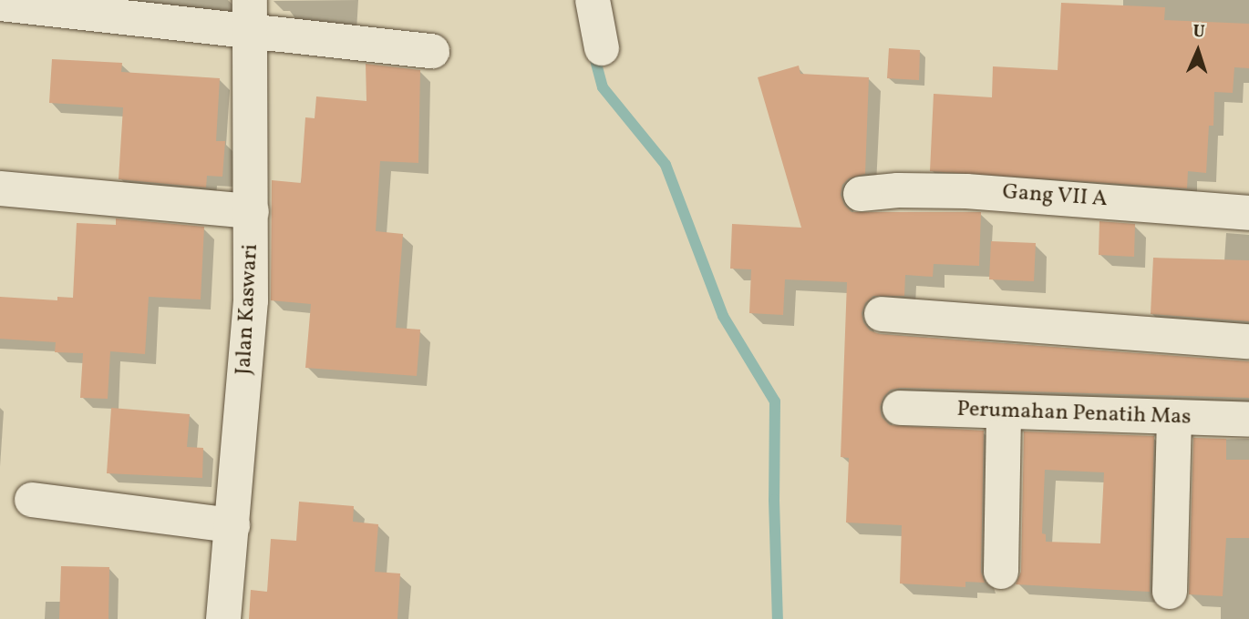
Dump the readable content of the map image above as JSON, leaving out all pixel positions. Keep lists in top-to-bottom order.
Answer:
{
  "streets": {
    "street": ["Gang VII A", "Jalan Kaswari", "Perumahan Penatih Mas"]
  },
  "north": "top"
}
